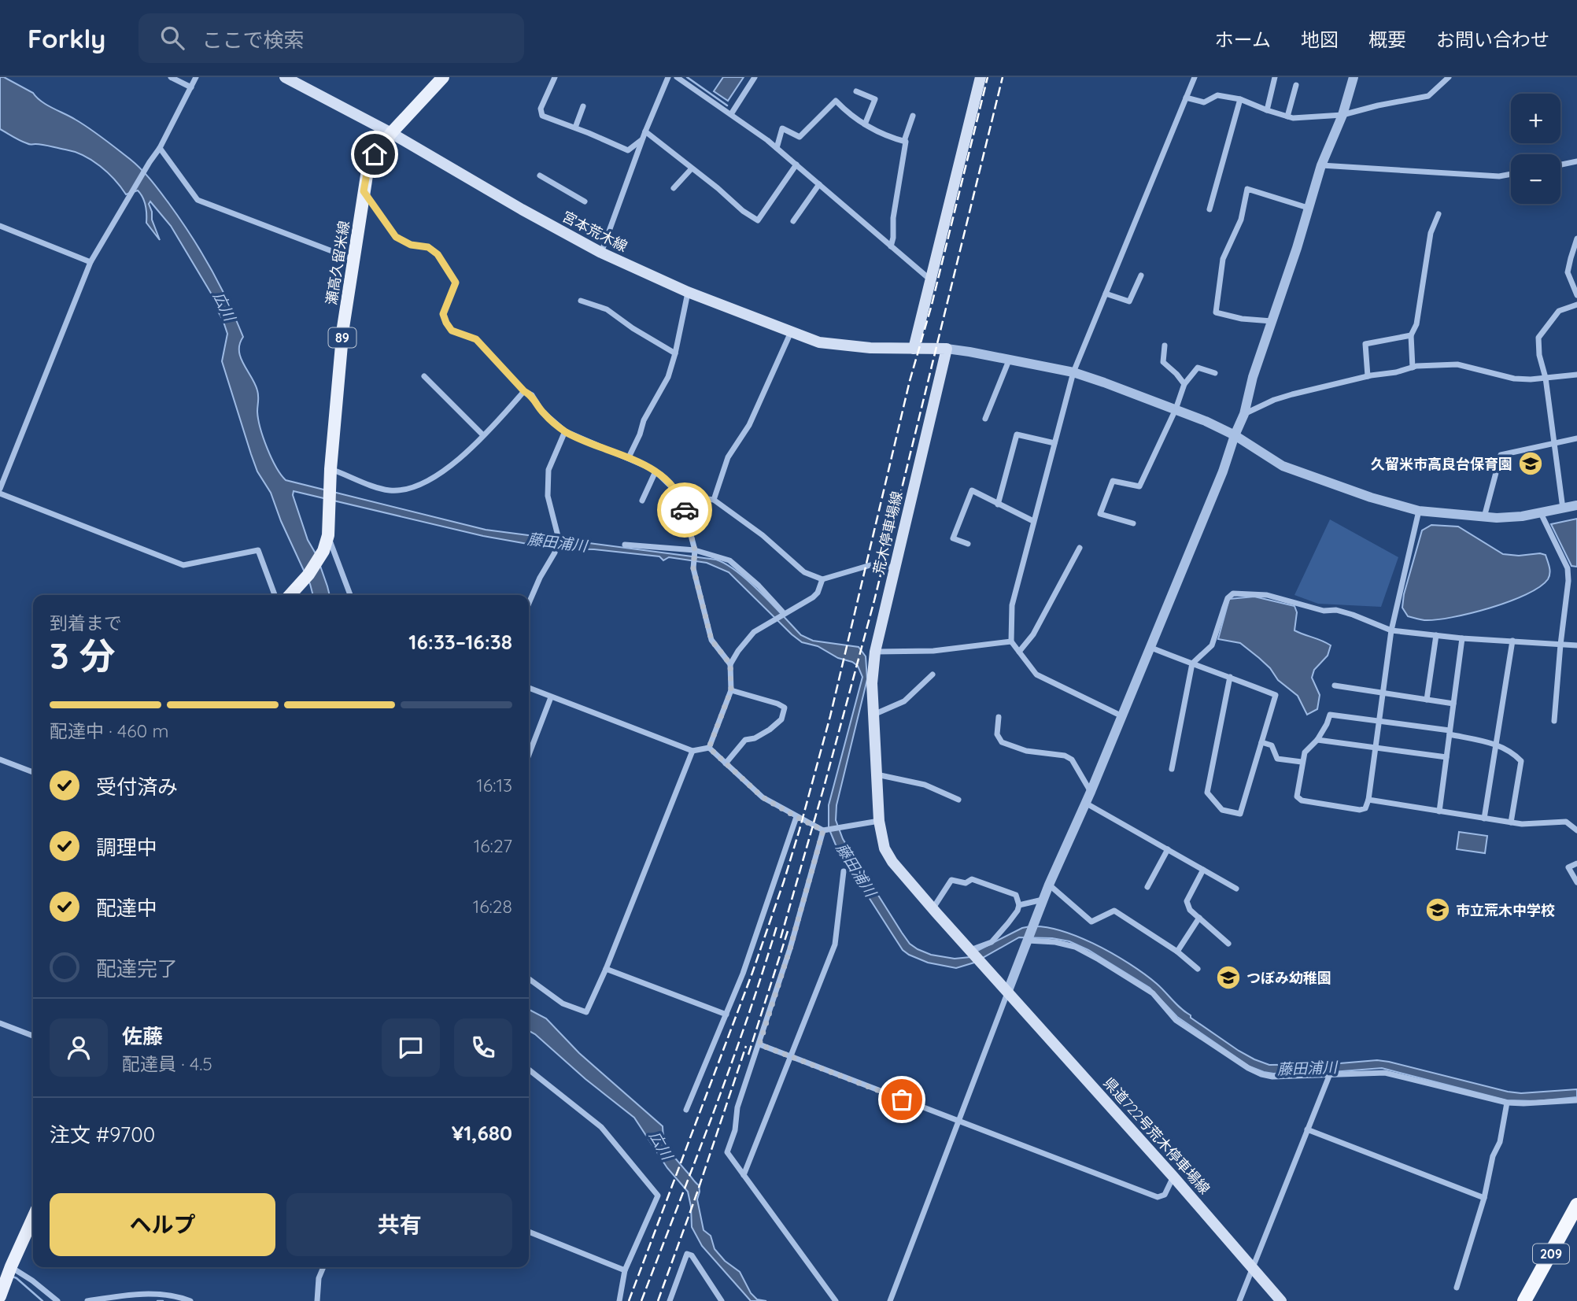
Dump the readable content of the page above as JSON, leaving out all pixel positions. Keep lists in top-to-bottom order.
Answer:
{
  "streets": {
    "highway": ["209"],
    "main road": [
      "宮本荒木線",
      "瀬高久留米線",
      "89",
      "荒木停車場線",
      "県道722号荒木停車場線"
    ]
  },
  "crossings": [
    ["宮本荒木線", "瀬高久留米線"],
    ["荒木停車場線", "県道722号荒木停車場線"]
  ],
  "water": ["広川", "藤田浦川"],
  "places": {
    "school or university": ["久留米市高良台保育園", "市立荒木中学校", "つぼみ幼稚園"]
  },
  "page": {
    "header": "Forkly",
    "search": "ここで検索",
    "nav": [
      "ホーム",
      "地図",
      "概要",
      "お問い合わせ"
    ],
    "map_buttons": ["+", "−"],
    "heading": ["3 分", "到着まで", "16:33–16:38"],
    "panel": [
      "佐藤",
      "配達員 · 4.5",
      "注文 #9700",
      "¥1,680"
    ],
    "bar": "配達中 · 460 m",
    "list": [
      ["受付済み", "16:13"],
      ["調理中", "16:27"],
      ["配達中", "16:28"],
      "配達完了"
    ],
    "buttons": ["ヘルプ", "共有"]
  }
}
